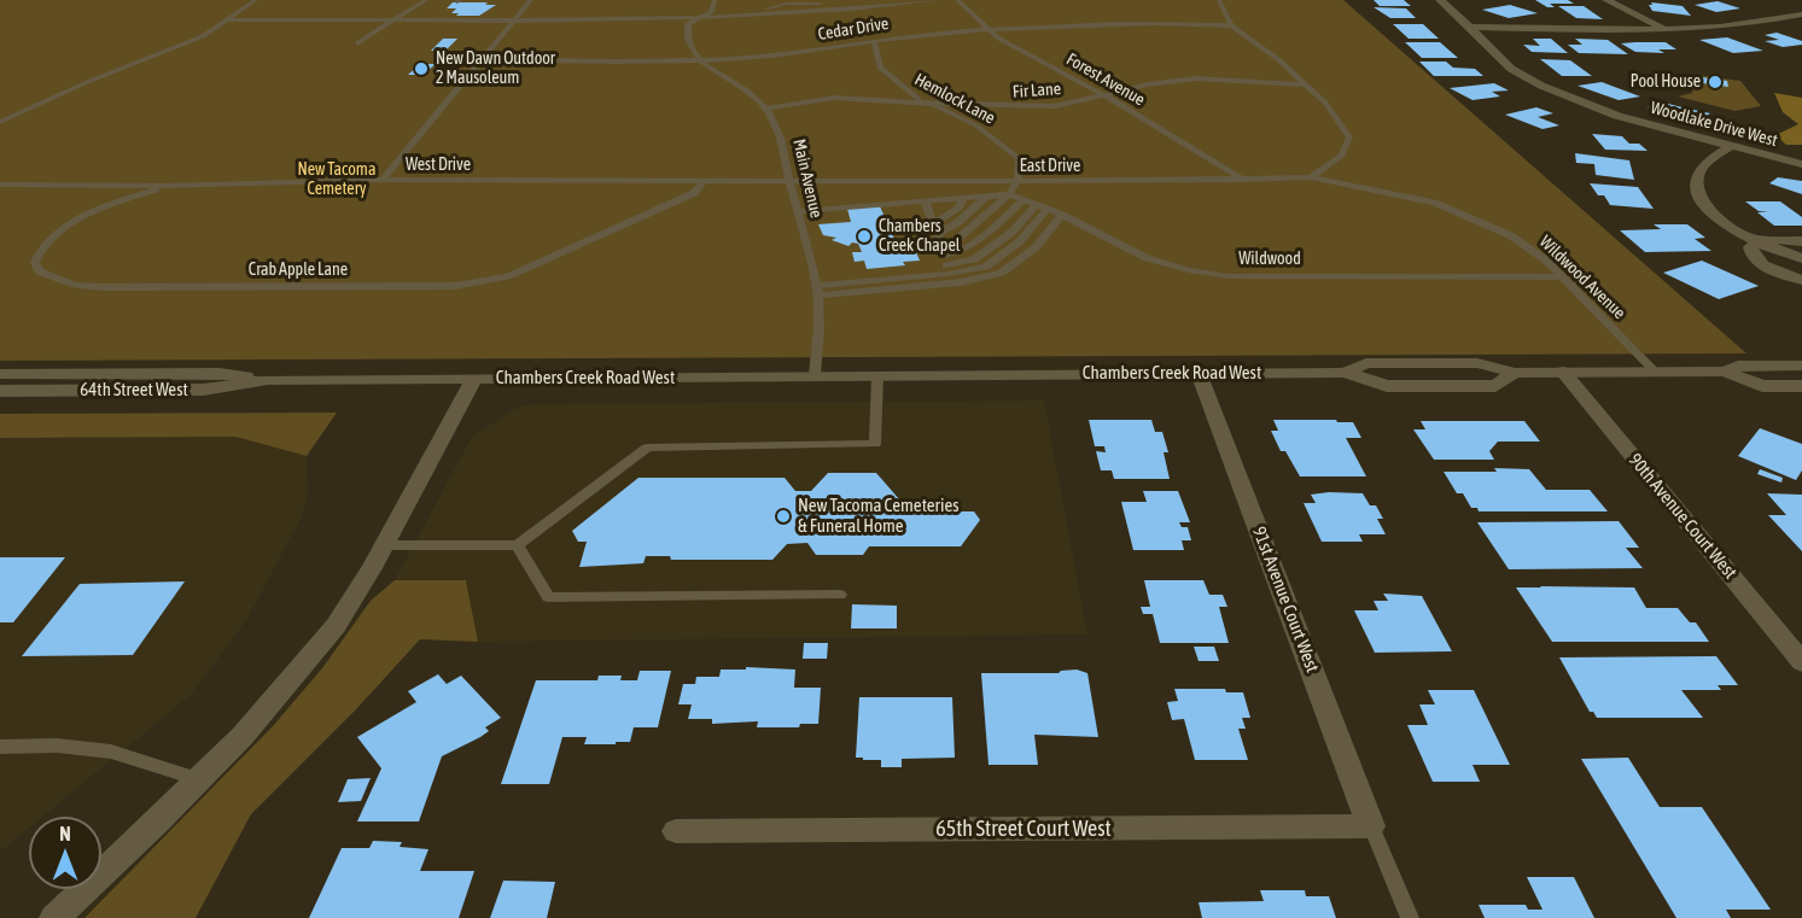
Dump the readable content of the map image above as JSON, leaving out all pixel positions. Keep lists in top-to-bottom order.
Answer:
{
  "streets": {
    "street": [
      "Woodlake Drive West",
      "Chambers Creek Road West",
      "64th Street West",
      "90th Avenue Court West",
      "91st Avenue Court West",
      "65th Street Court West"
    ],
    "lane": [
      "Cedar Drive",
      "Forest Avenue",
      "Fir Lane",
      "Hemlock Lane",
      "West Drive",
      "East Drive",
      "Main Avenue",
      "Wildwood",
      "Crab Apple Lane",
      "Wildwood Avenue"
    ]
  },
  "crossings": [
    ["Cedar Drive", "Forest Avenue"],
    ["Cedar Drive", "Hemlock Lane"],
    ["Cedar Drive", "Main Avenue"],
    ["Forest Avenue", "Fir Lane"],
    ["Forest Avenue", "East Drive"],
    ["Fir Lane", "Hemlock Lane"],
    ["Fir Lane", "Main Avenue"],
    ["Hemlock Lane", "East Drive"],
    ["West Drive", "East Drive"],
    ["West Drive", "Main Avenue"],
    ["West Drive", "Crab Apple Lane"],
    ["East Drive", "Main Avenue"],
    ["East Drive", "Wildwood Avenue"],
    ["Main Avenue", "Chambers Creek Road West"],
    ["Wildwood", "Wildwood Avenue"],
    ["Wildwood Avenue", "Chambers Creek Road West"],
    ["Chambers Creek Road West", "64th Street West"],
    ["Chambers Creek Road West", "90th Avenue Court West"],
    ["Chambers Creek Road West", "91st Avenue Court West"],
    ["91st Avenue Court West", "65th Street Court West"]
  ],
  "parks": ["New Tacoma Cemetery"],
  "places": [
    "New Dawn Outdoor 2 Mausoleum",
    "Pool House",
    "Chambers Creek Chapel",
    "New Tacoma Cemeteries & Funeral Home"
  ],
  "north": "top"
}
